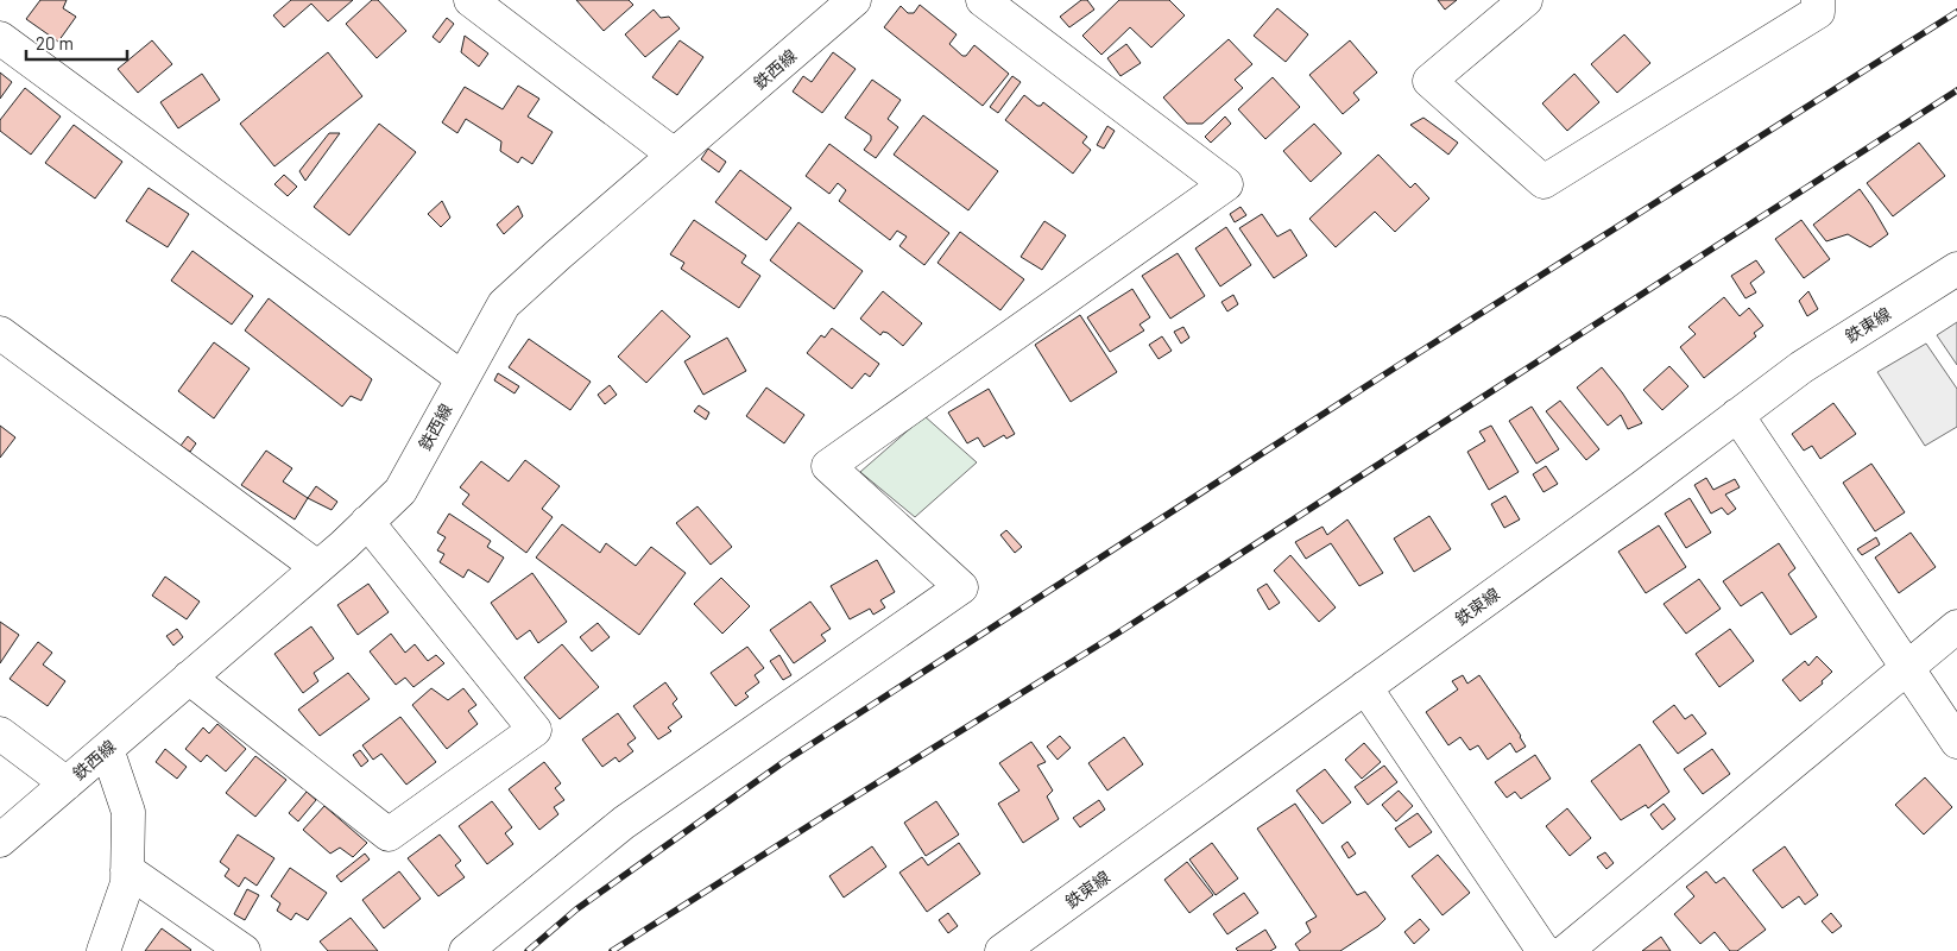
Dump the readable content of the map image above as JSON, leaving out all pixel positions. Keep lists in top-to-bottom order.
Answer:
{
  "streets": {
    "street": ["鉄西線", "鉄東線"]
  },
  "scale_bar": "20 m"
}
